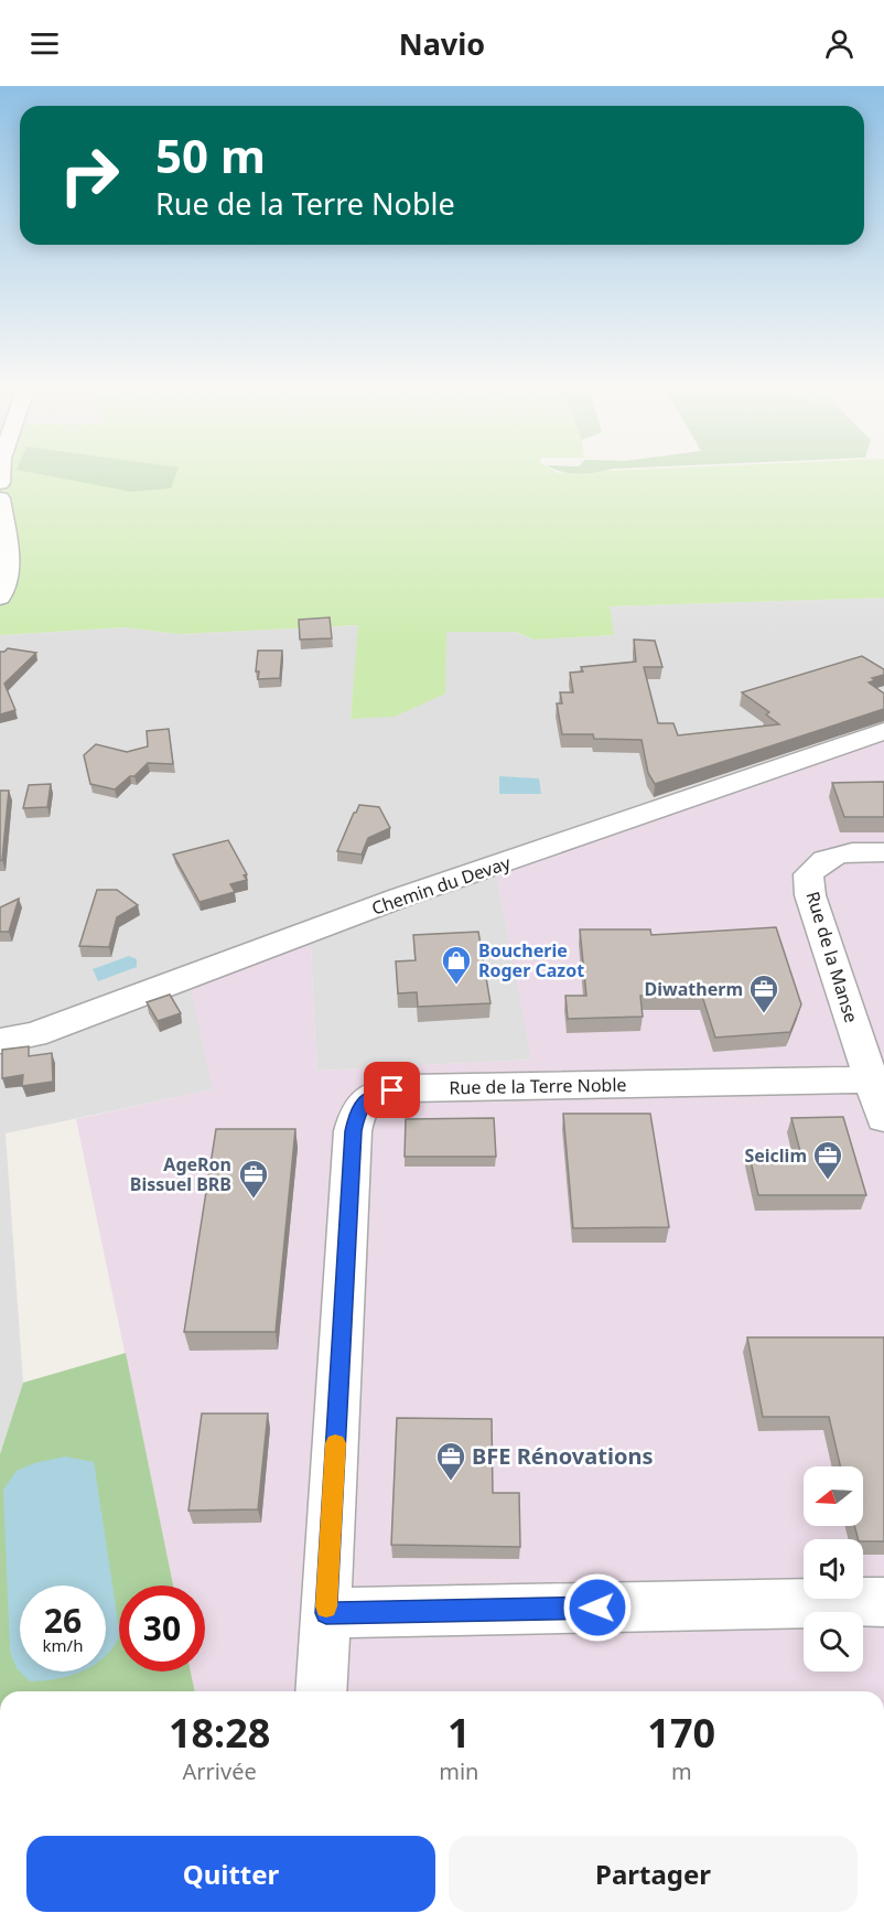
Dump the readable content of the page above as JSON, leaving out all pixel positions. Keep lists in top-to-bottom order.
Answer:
{
  "streets": {
    "street": ["Chemin du Devay", "Rue de la Manse", "Rue de la Terre Noble"]
  },
  "crossings": [
    ["Rue de la Manse", "Rue de la Terre Noble"]
  ],
  "places": {
    "shop": ["Boucherie Roger Cazot"],
    "office": [
      "Diwatherm",
      "Seiclim",
      "AgeRon Bissuel BRB",
      "BFE Rénovations"
    ]
  },
  "north": "left",
  "page": {
    "header": "Navio",
    "turn": ["50 m", "Rue de la Terre Noble"],
    "speed": "26 km/h",
    "limit": "30",
    "eta": [
      "18:28",
      "Arrivée",
      "1",
      "min",
      "170",
      "m"
    ],
    "buttons": ["Quitter", "Partager"]
  }
}
